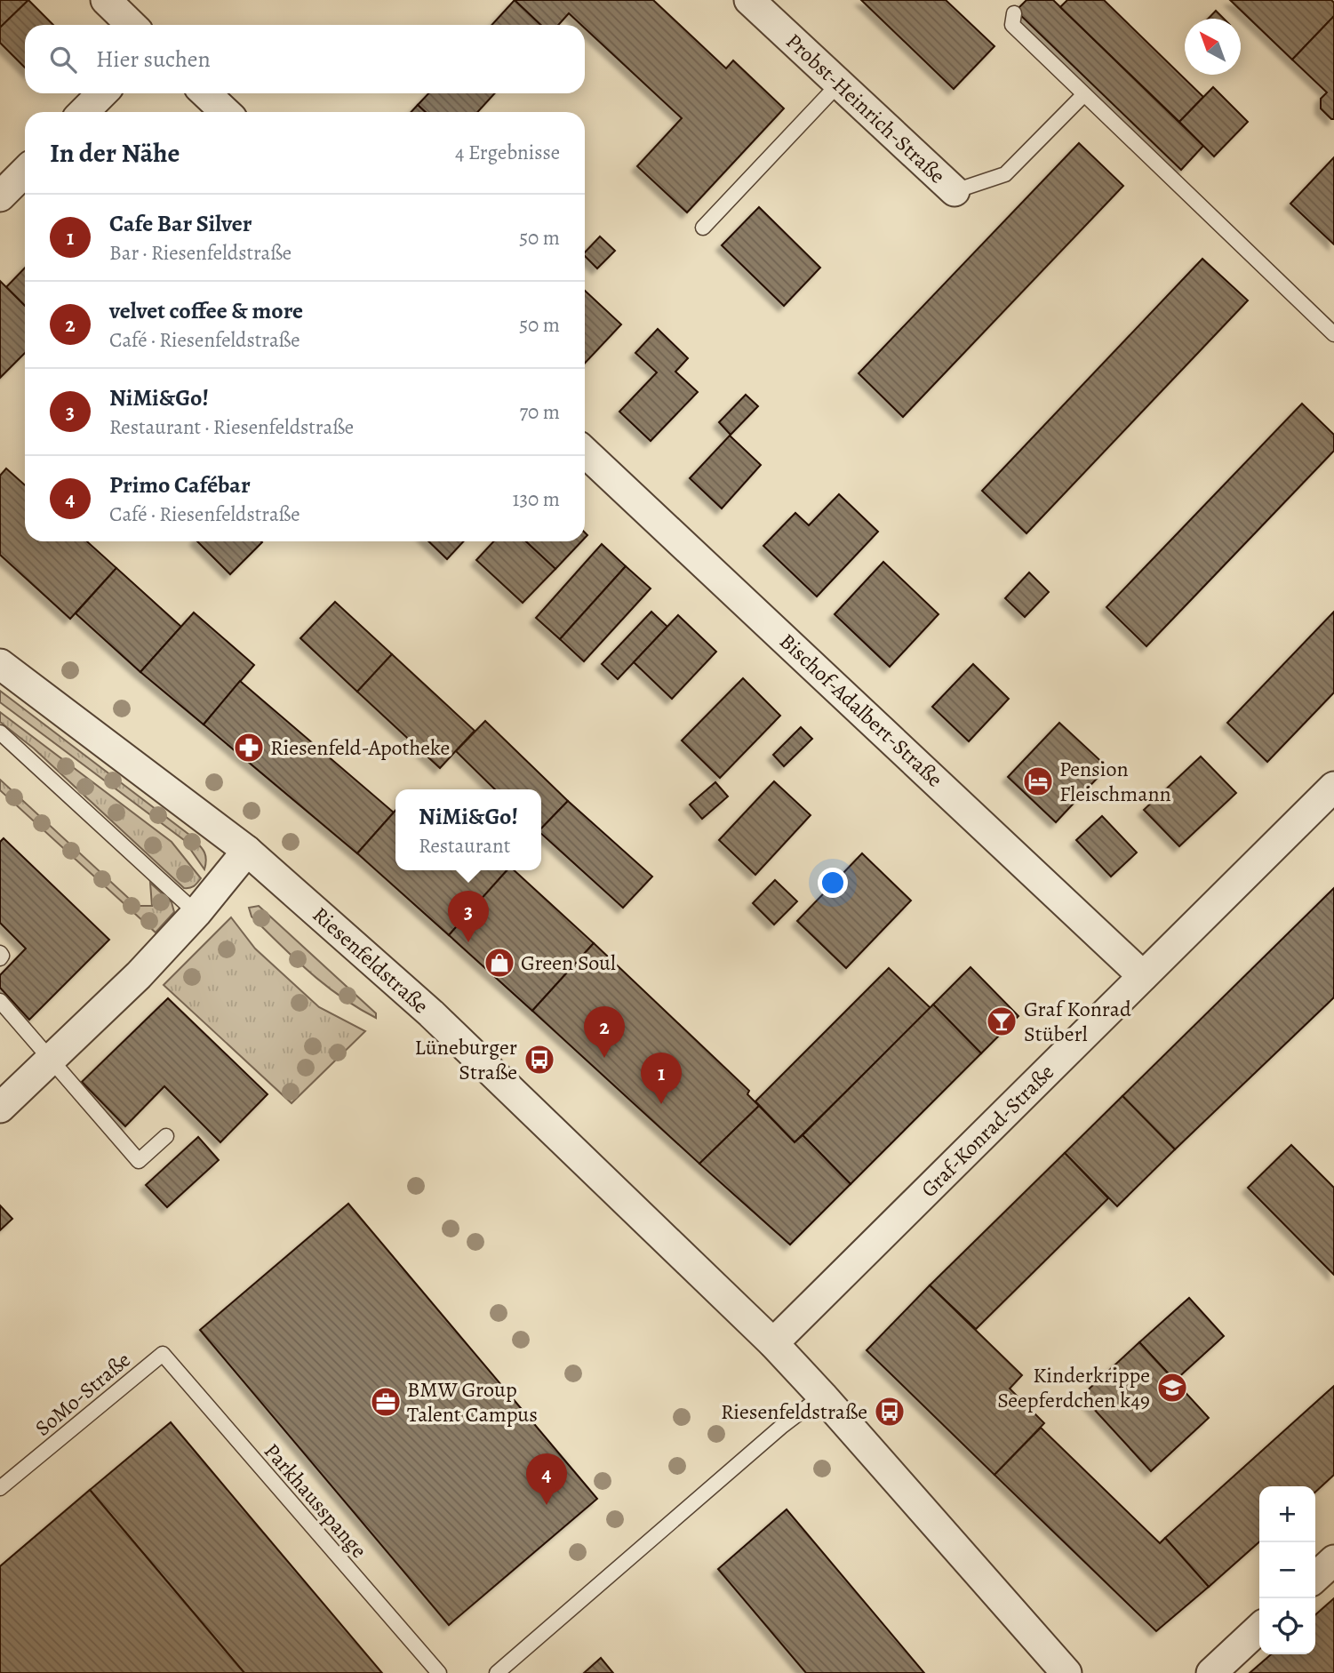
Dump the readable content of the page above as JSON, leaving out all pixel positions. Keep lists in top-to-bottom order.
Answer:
{
  "streets": {
    "street": [
      "Probst-Heinrich-Straße",
      "Bischof-Adalbert-Straße",
      "Riesenfeldstraße",
      "Graf-Konrad-Straße"
    ],
    "lane": ["SoMo-Straße", "Parkhausspange"]
  },
  "crossings": [
    ["Bischof-Adalbert-Straße", "Graf-Konrad-Straße"],
    ["Riesenfeldstraße", "Graf-Konrad-Straße"],
    ["SoMo-Straße", "Parkhausspange"]
  ],
  "places": {
    "pharmacy": ["Riesenfeld-Apotheke"],
    "hotel": ["Pension Fleischmann"],
    "shop": ["Green Soul"],
    "bar": ["Graf Konrad Stüberl"],
    "bus stop": ["Lüneburger Straße", "Riesenfeldstraße"],
    "school or university": ["Kinderkrippe Seepferdchen k49"],
    "office": ["BMW Group Talent Campus"]
  },
  "north": "top left",
  "page": {
    "search": "Hier suchen",
    "heading": ["In der Nähe", "4 Ergebnisse"],
    "list": [
      {
        "mark": "1",
        "name": "Cafe Bar Silver",
        "note": "Bar · Riesenfeldstraße",
        "value": "50 m"
      },
      {
        "mark": "2",
        "name": "velvet coffee & more",
        "note": "Café · Riesenfeldstraße",
        "value": "50 m"
      },
      {
        "mark": "3",
        "name": "NiMi&Go!",
        "note": "Restaurant · Riesenfeldstraße",
        "value": "70 m"
      },
      {
        "mark": "4",
        "name": "Primo Cafébar",
        "note": "Café · Riesenfeldstraße",
        "value": "130 m"
      }
    ],
    "popup": ["NiMi&Go!", "Restaurant"],
    "pins": [
      "3",
      "2",
      "1",
      "4"
    ],
    "map_buttons": ["+", "−"]
  }
}
